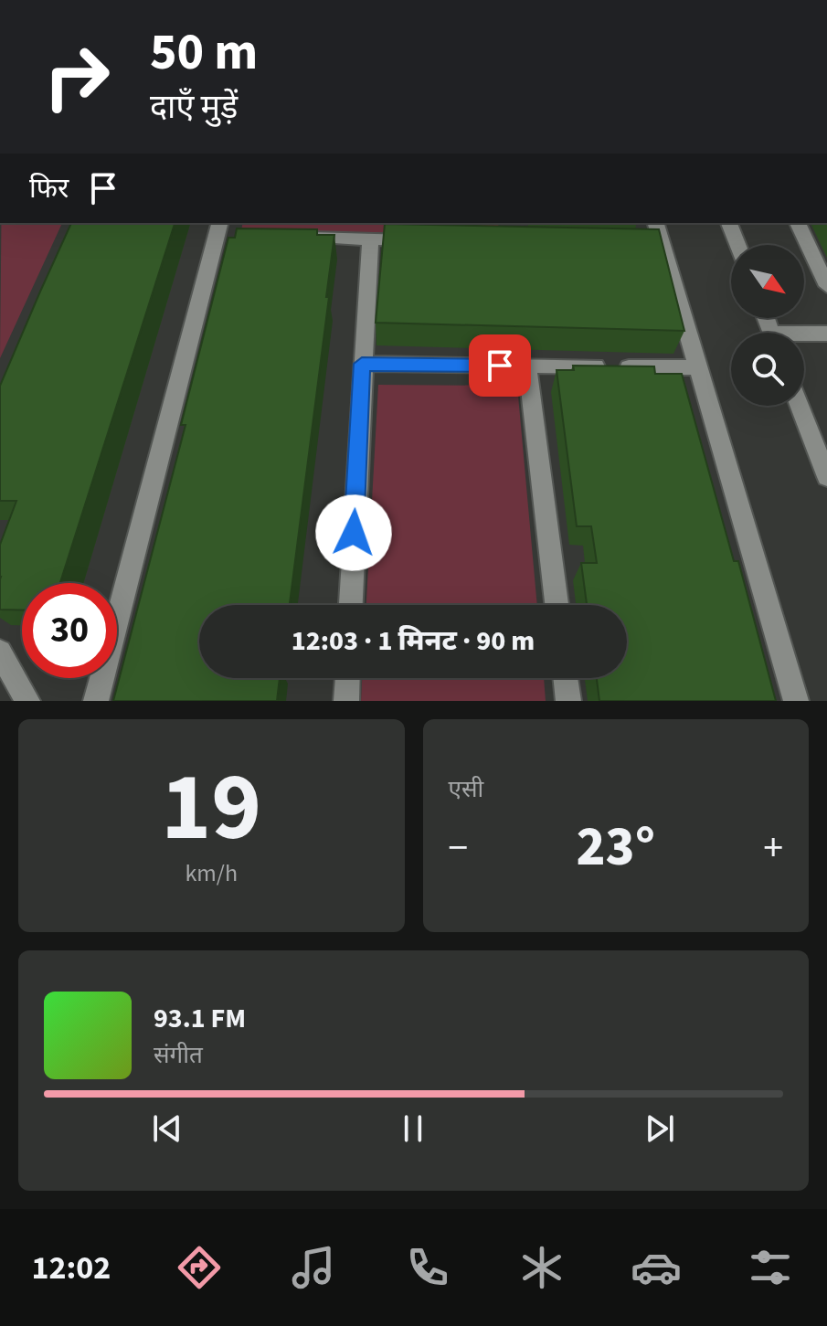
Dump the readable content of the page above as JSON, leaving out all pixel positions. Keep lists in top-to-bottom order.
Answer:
{
  "north": "bottom right",
  "page": {
    "turn": ["50 m", "दाएँ मुड़ें"],
    "then": "फिर",
    "limit": "30",
    "trip": "12:03 · 1 मिनट · 90 m",
    "tile": [
      ["19", "km/h"],
      "एसी"
    ],
    "heat": ["−", "23°", "+"],
    "song": ["93.1 FM", "संगीत"],
    "tabs": "12:02"
  }
}
